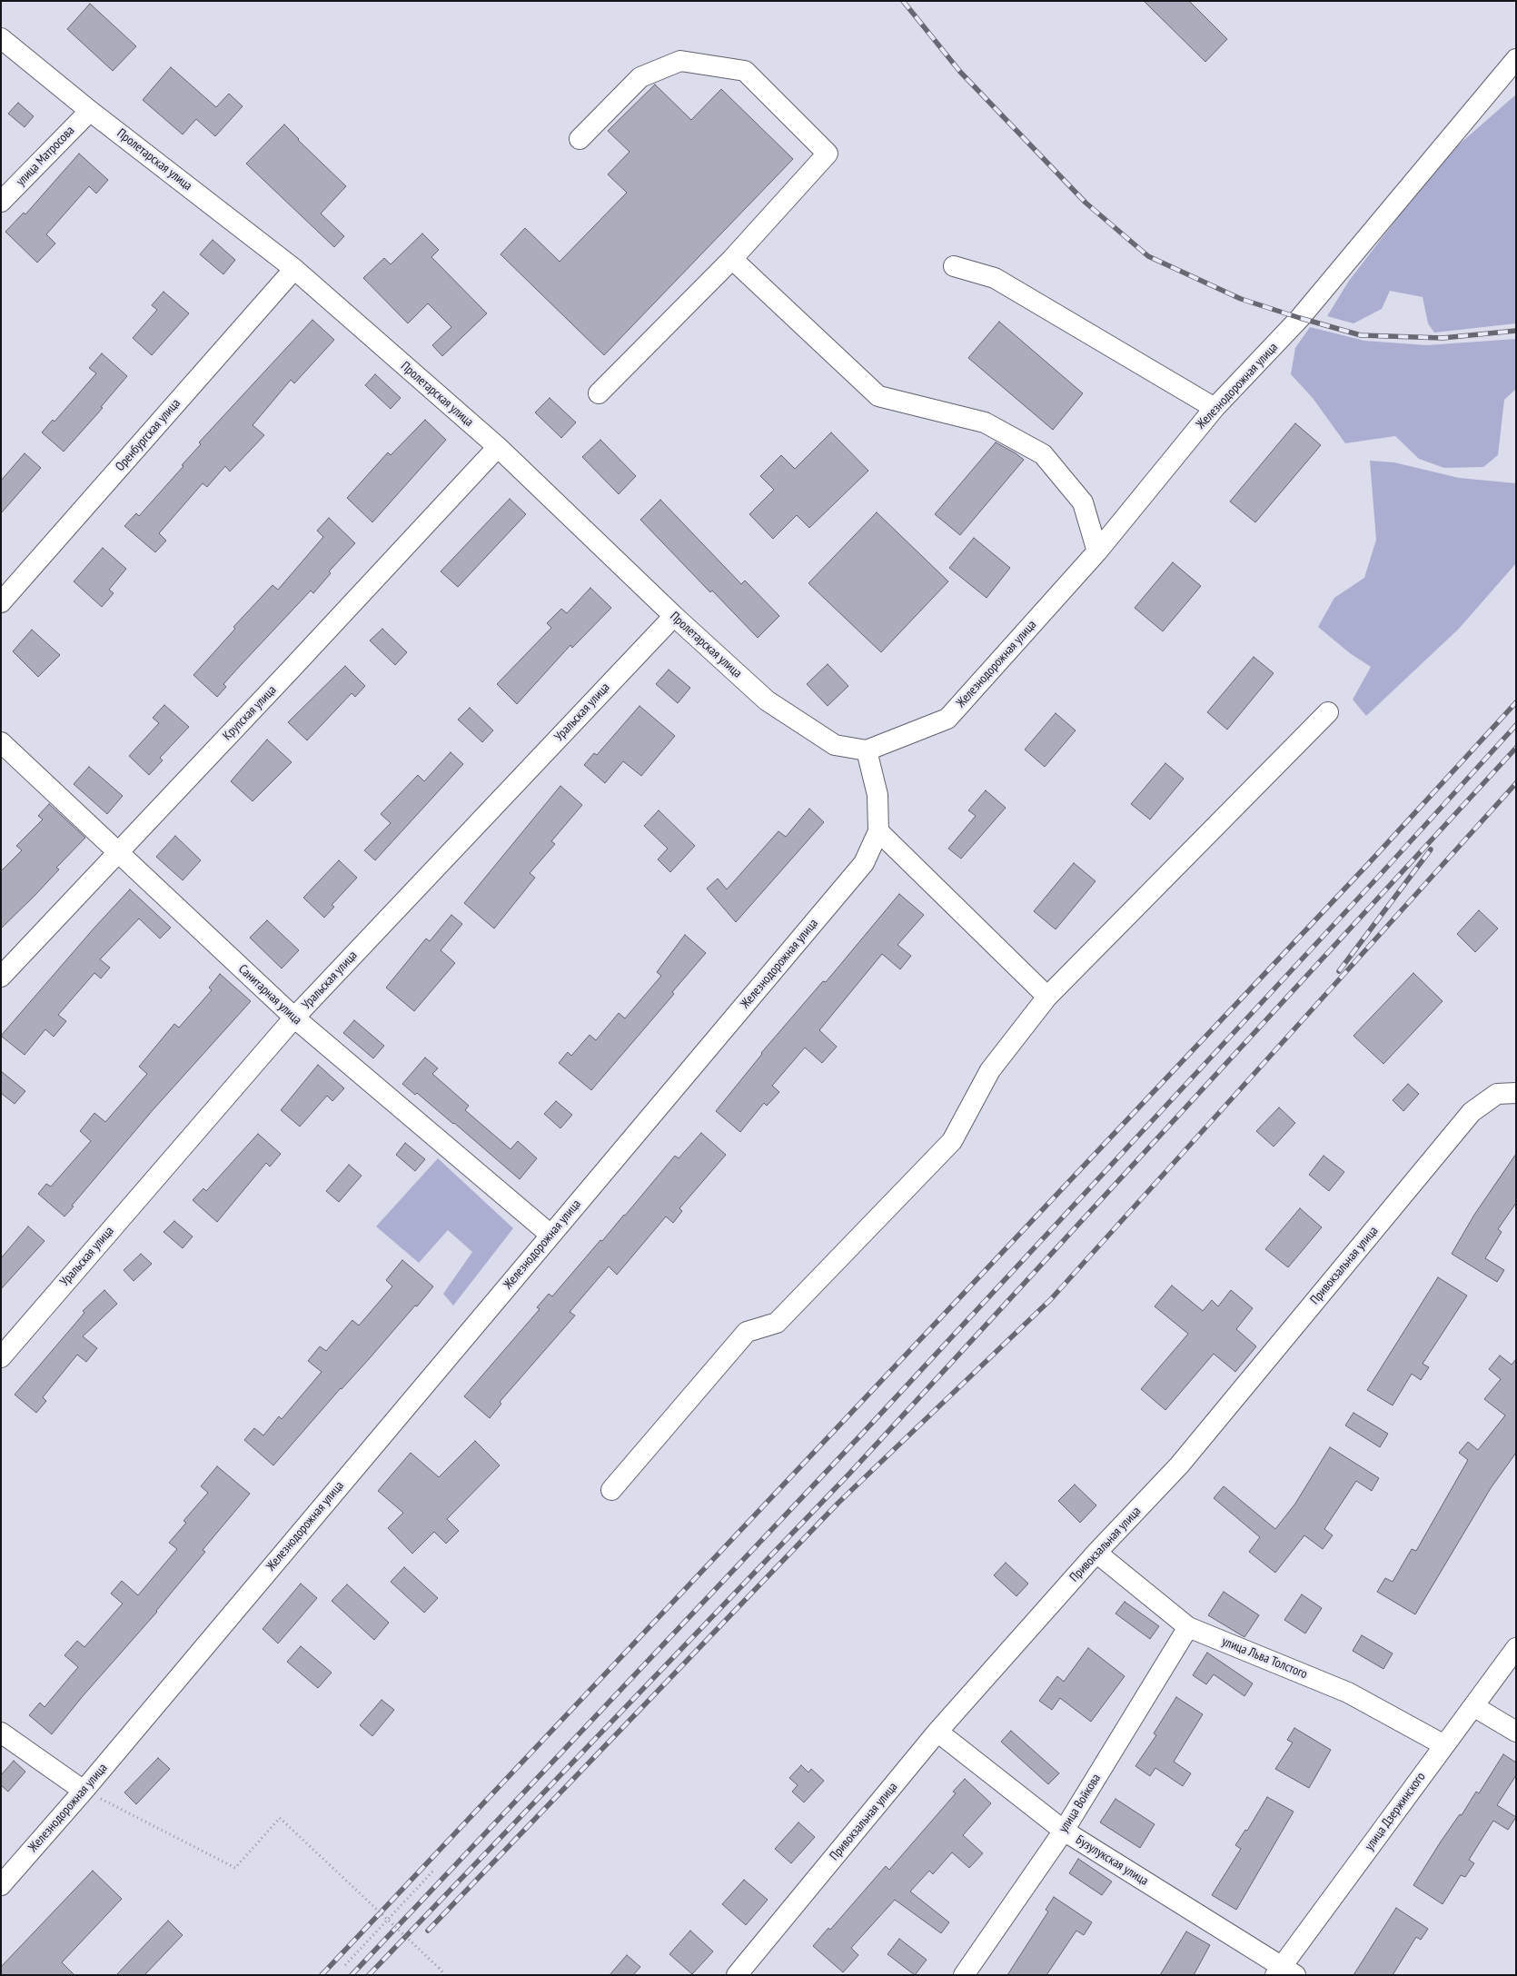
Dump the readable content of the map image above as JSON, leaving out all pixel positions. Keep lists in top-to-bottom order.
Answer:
{
  "streets": {
    "street": [
      "улица Матросова",
      "Пролетарская улица",
      "Железнодорожная улица",
      "Оренбургская улица",
      "Уральская улица",
      "Крупская улица",
      "Санитарная улица",
      "Привокзальная улица",
      "улица Льва Толстого",
      "улица Войкова",
      "улица Дзержинского",
      "Бузулукская улица"
    ]
  },
  "crossings": [
    ["улица Матросова", "Пролетарская улица"],
    ["Пролетарская улица", "Железнодорожная улица"],
    ["Пролетарская улица", "Оренбургская улица"],
    ["Пролетарская улица", "Уральская улица"],
    ["Пролетарская улица", "Крупская улица"],
    ["Железнодорожная улица", "Санитарная улица"],
    ["Уральская улица", "Санитарная улица"],
    ["Крупская улица", "Санитарная улица"],
    ["Привокзальная улица", "улица Льва Толстого"],
    ["Привокзальная улица", "Бузулукская улица"],
    ["улица Льва Толстого", "улица Войкова"],
    ["улица Льва Толстого", "улица Дзержинского"],
    ["улица Войкова", "Бузулукская улица"],
    ["улица Дзержинского", "Бузулукская улица"]
  ]
}
